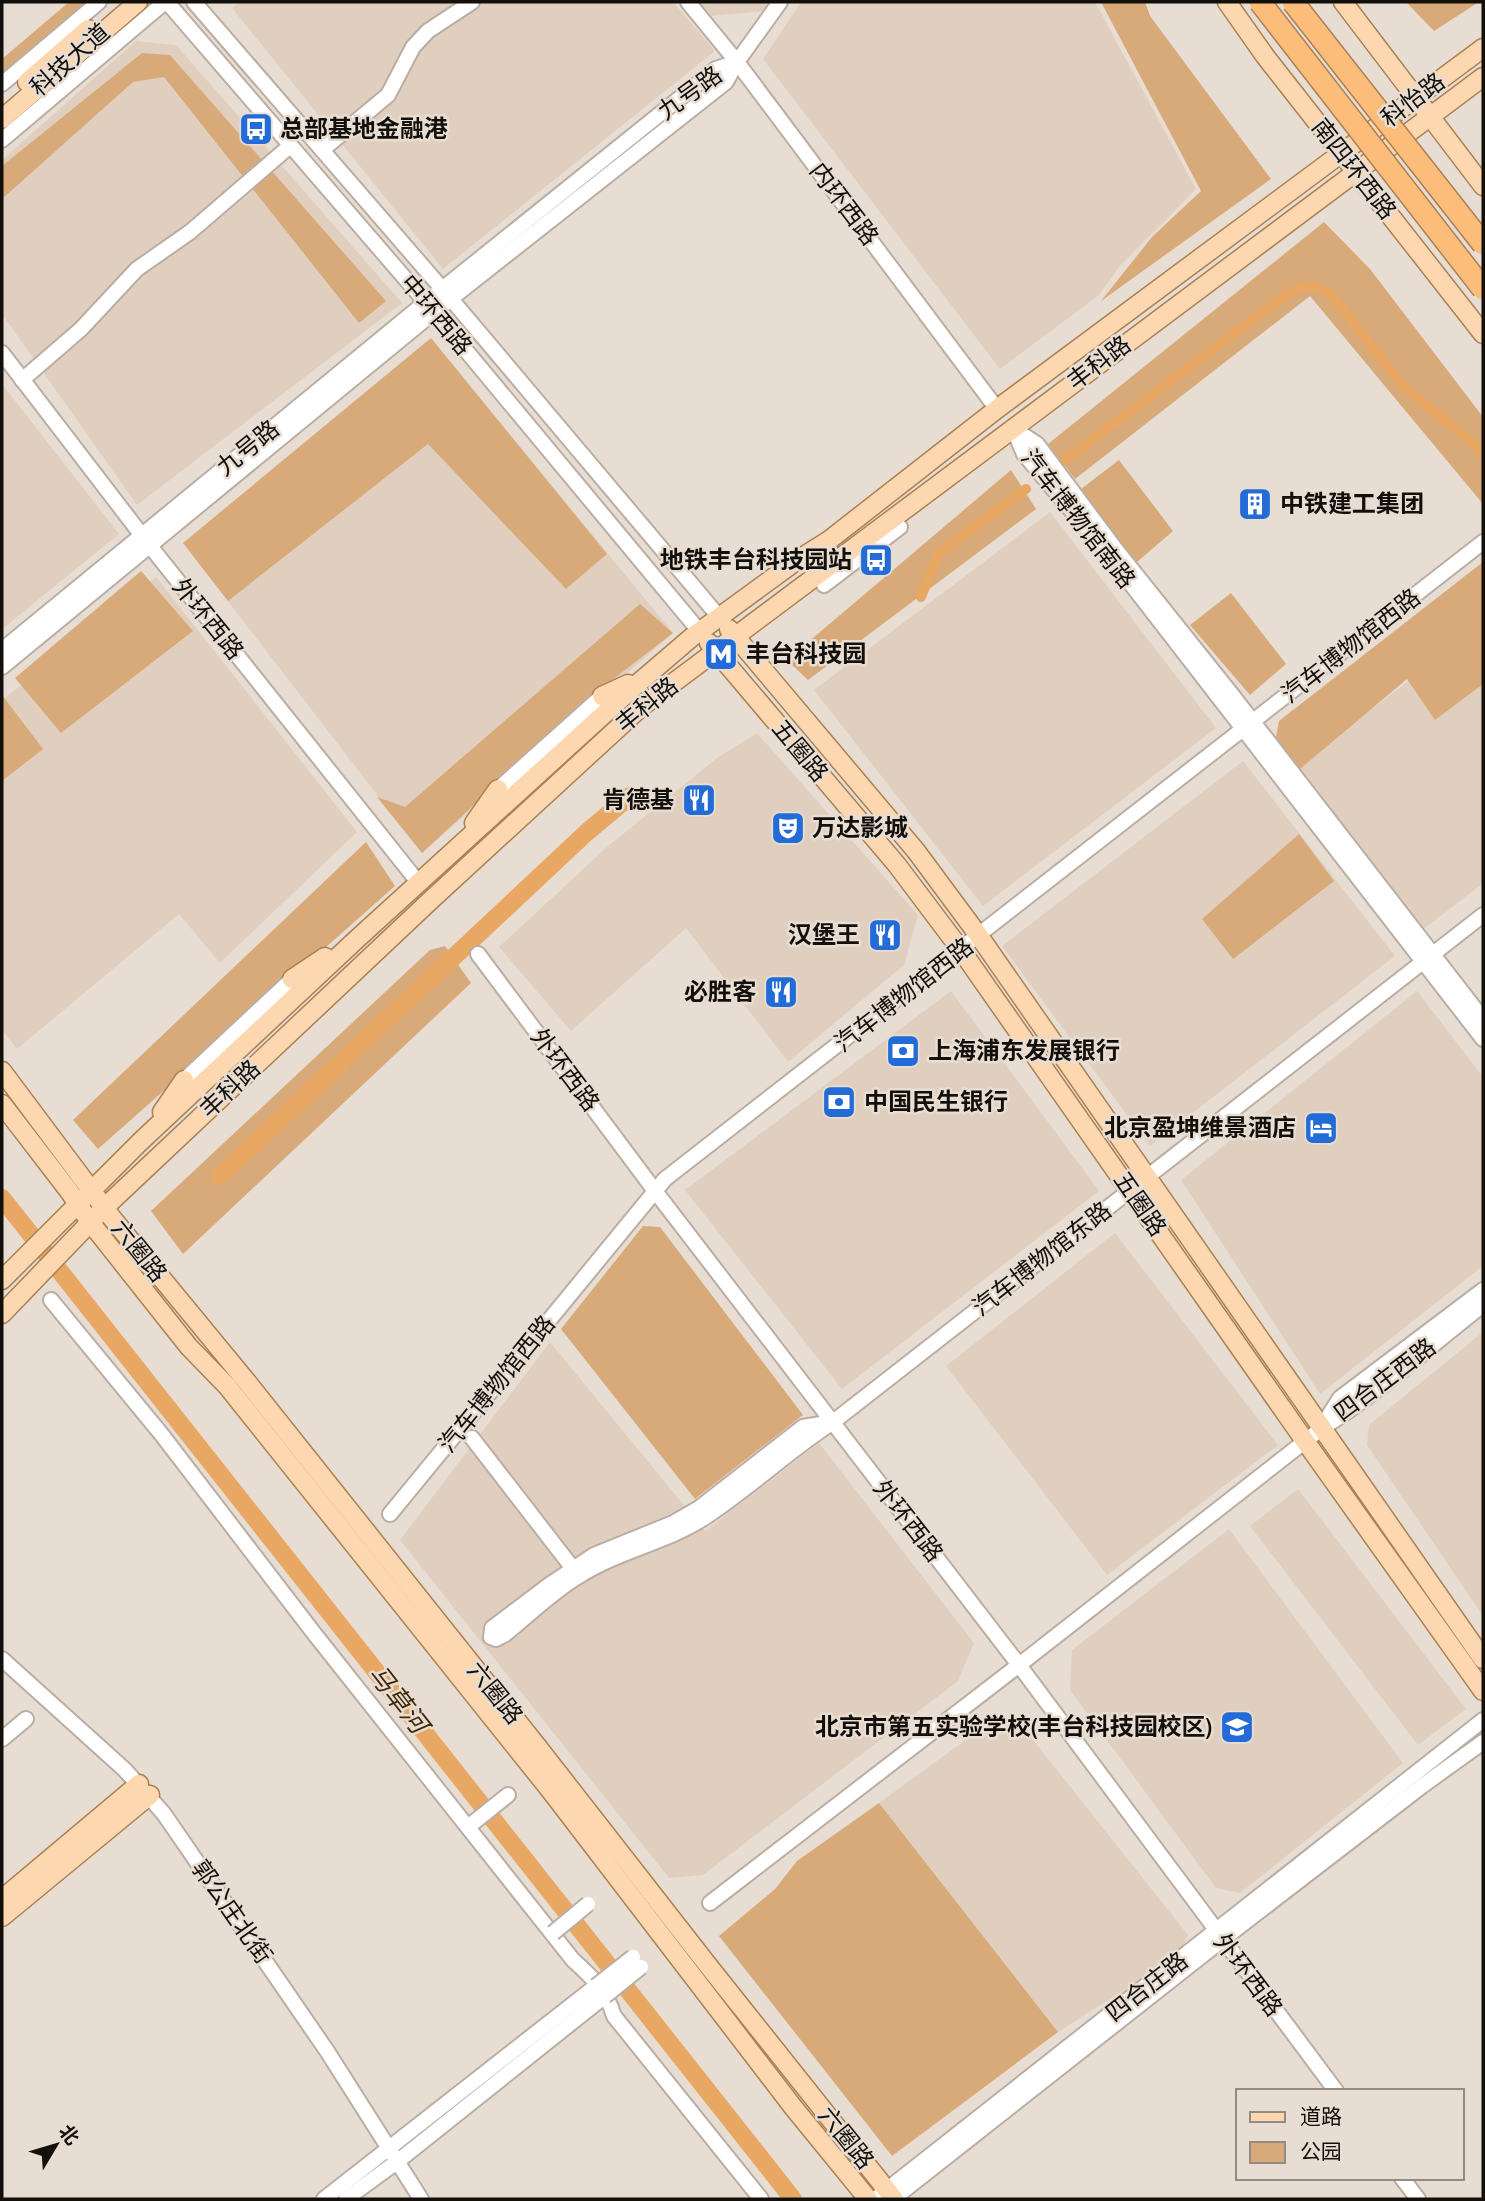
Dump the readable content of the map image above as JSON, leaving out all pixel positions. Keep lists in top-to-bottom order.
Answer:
{
  "streets": {
    "main road": [
      "科技大道",
      "科怡路",
      "南四环西路",
      "丰科路",
      "五圈路",
      "六圈路"
    ],
    "street": [
      "九号路",
      "内环西路",
      "中环西路",
      "汽车博物馆南路",
      "外环西路",
      "汽车博物馆西路",
      "汽车博物馆东路",
      "四合庄西路",
      "郭公庄北街",
      "四合庄路"
    ]
  },
  "crossings": [
    ["九号路", "内环西路"],
    ["九号路", "中环西路"],
    ["九号路", "外环西路"],
    ["科怡路", "南四环西路"],
    ["科怡路", "丰科路"],
    ["南四环西路", "丰科路"],
    ["内环西路", "丰科路"],
    ["中环西路", "丰科路"],
    ["中环西路", "五圈路"],
    ["丰科路", "汽车博物馆南路"],
    ["丰科路", "外环西路"],
    ["丰科路", "五圈路"],
    ["丰科路", "六圈路"],
    ["汽车博物馆南路", "汽车博物馆西路"],
    ["汽车博物馆南路", "汽车博物馆东路"],
    ["外环西路", "汽车博物馆西路"],
    ["外环西路", "汽车博物馆东路"],
    ["外环西路", "四合庄路"],
    ["汽车博物馆西路", "五圈路"],
    ["五圈路", "汽车博物馆东路"],
    ["五圈路", "四合庄西路"],
    ["六圈路", "四合庄路"]
  ],
  "water": ["马草河"],
  "places": {
    "bus stop": ["总部基地金融港", "地铁丰台科技园站"],
    "building": ["中铁建工集团"],
    "metro station": ["丰台科技园"],
    "restaurant": ["肯德基", "汉堡王", "必胜客"],
    "theatre": ["万达影城"],
    "bank": ["上海浦东发展银行", "中国民生银行"],
    "hotel": ["北京盈坤维景酒店"],
    "school or university": ["北京市第五实验学校(丰台科技园校区)"]
  },
  "legend": ["道路", "公园"],
  "north": "top right"
}
